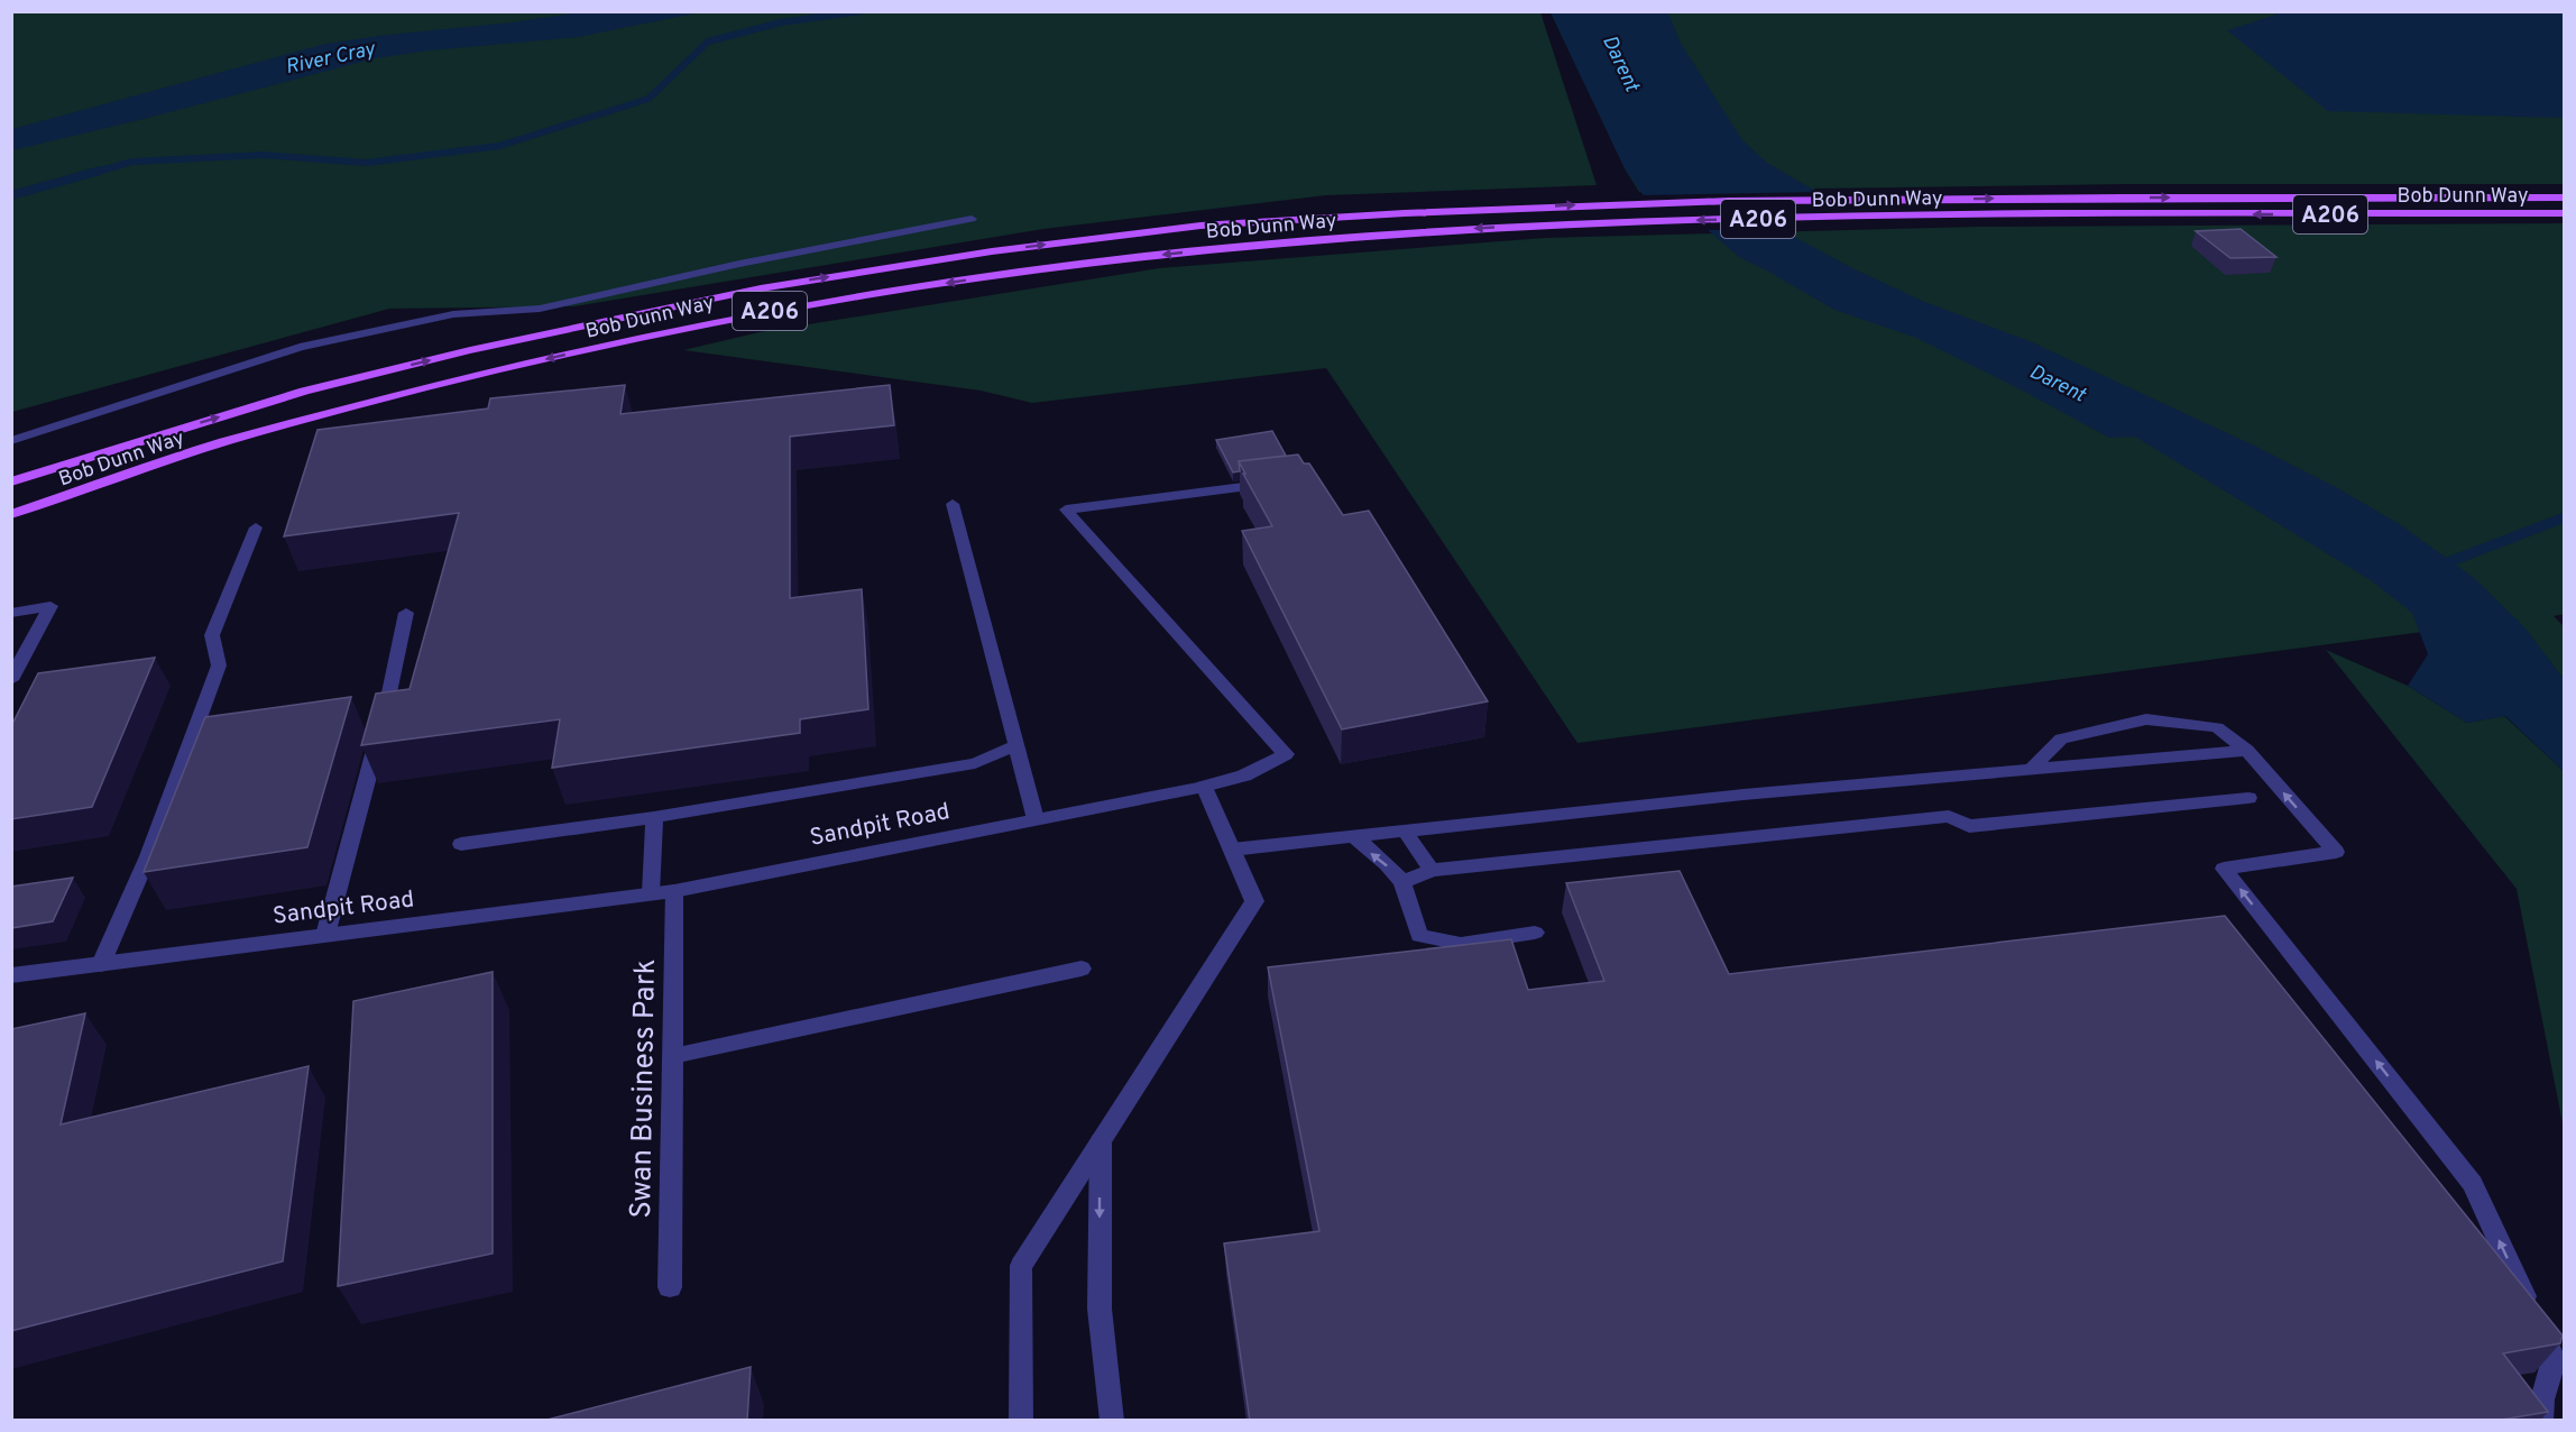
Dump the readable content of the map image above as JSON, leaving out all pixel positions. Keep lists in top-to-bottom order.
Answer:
{
  "streets": {
    "main road": ["Bob Dunn Way", "A206"],
    "street": ["Sandpit Road", "Swan Business Park"]
  },
  "crossings": [
    ["Sandpit Road", "Swan Business Park"]
  ],
  "water": ["River Cray", "Darent"]
}
